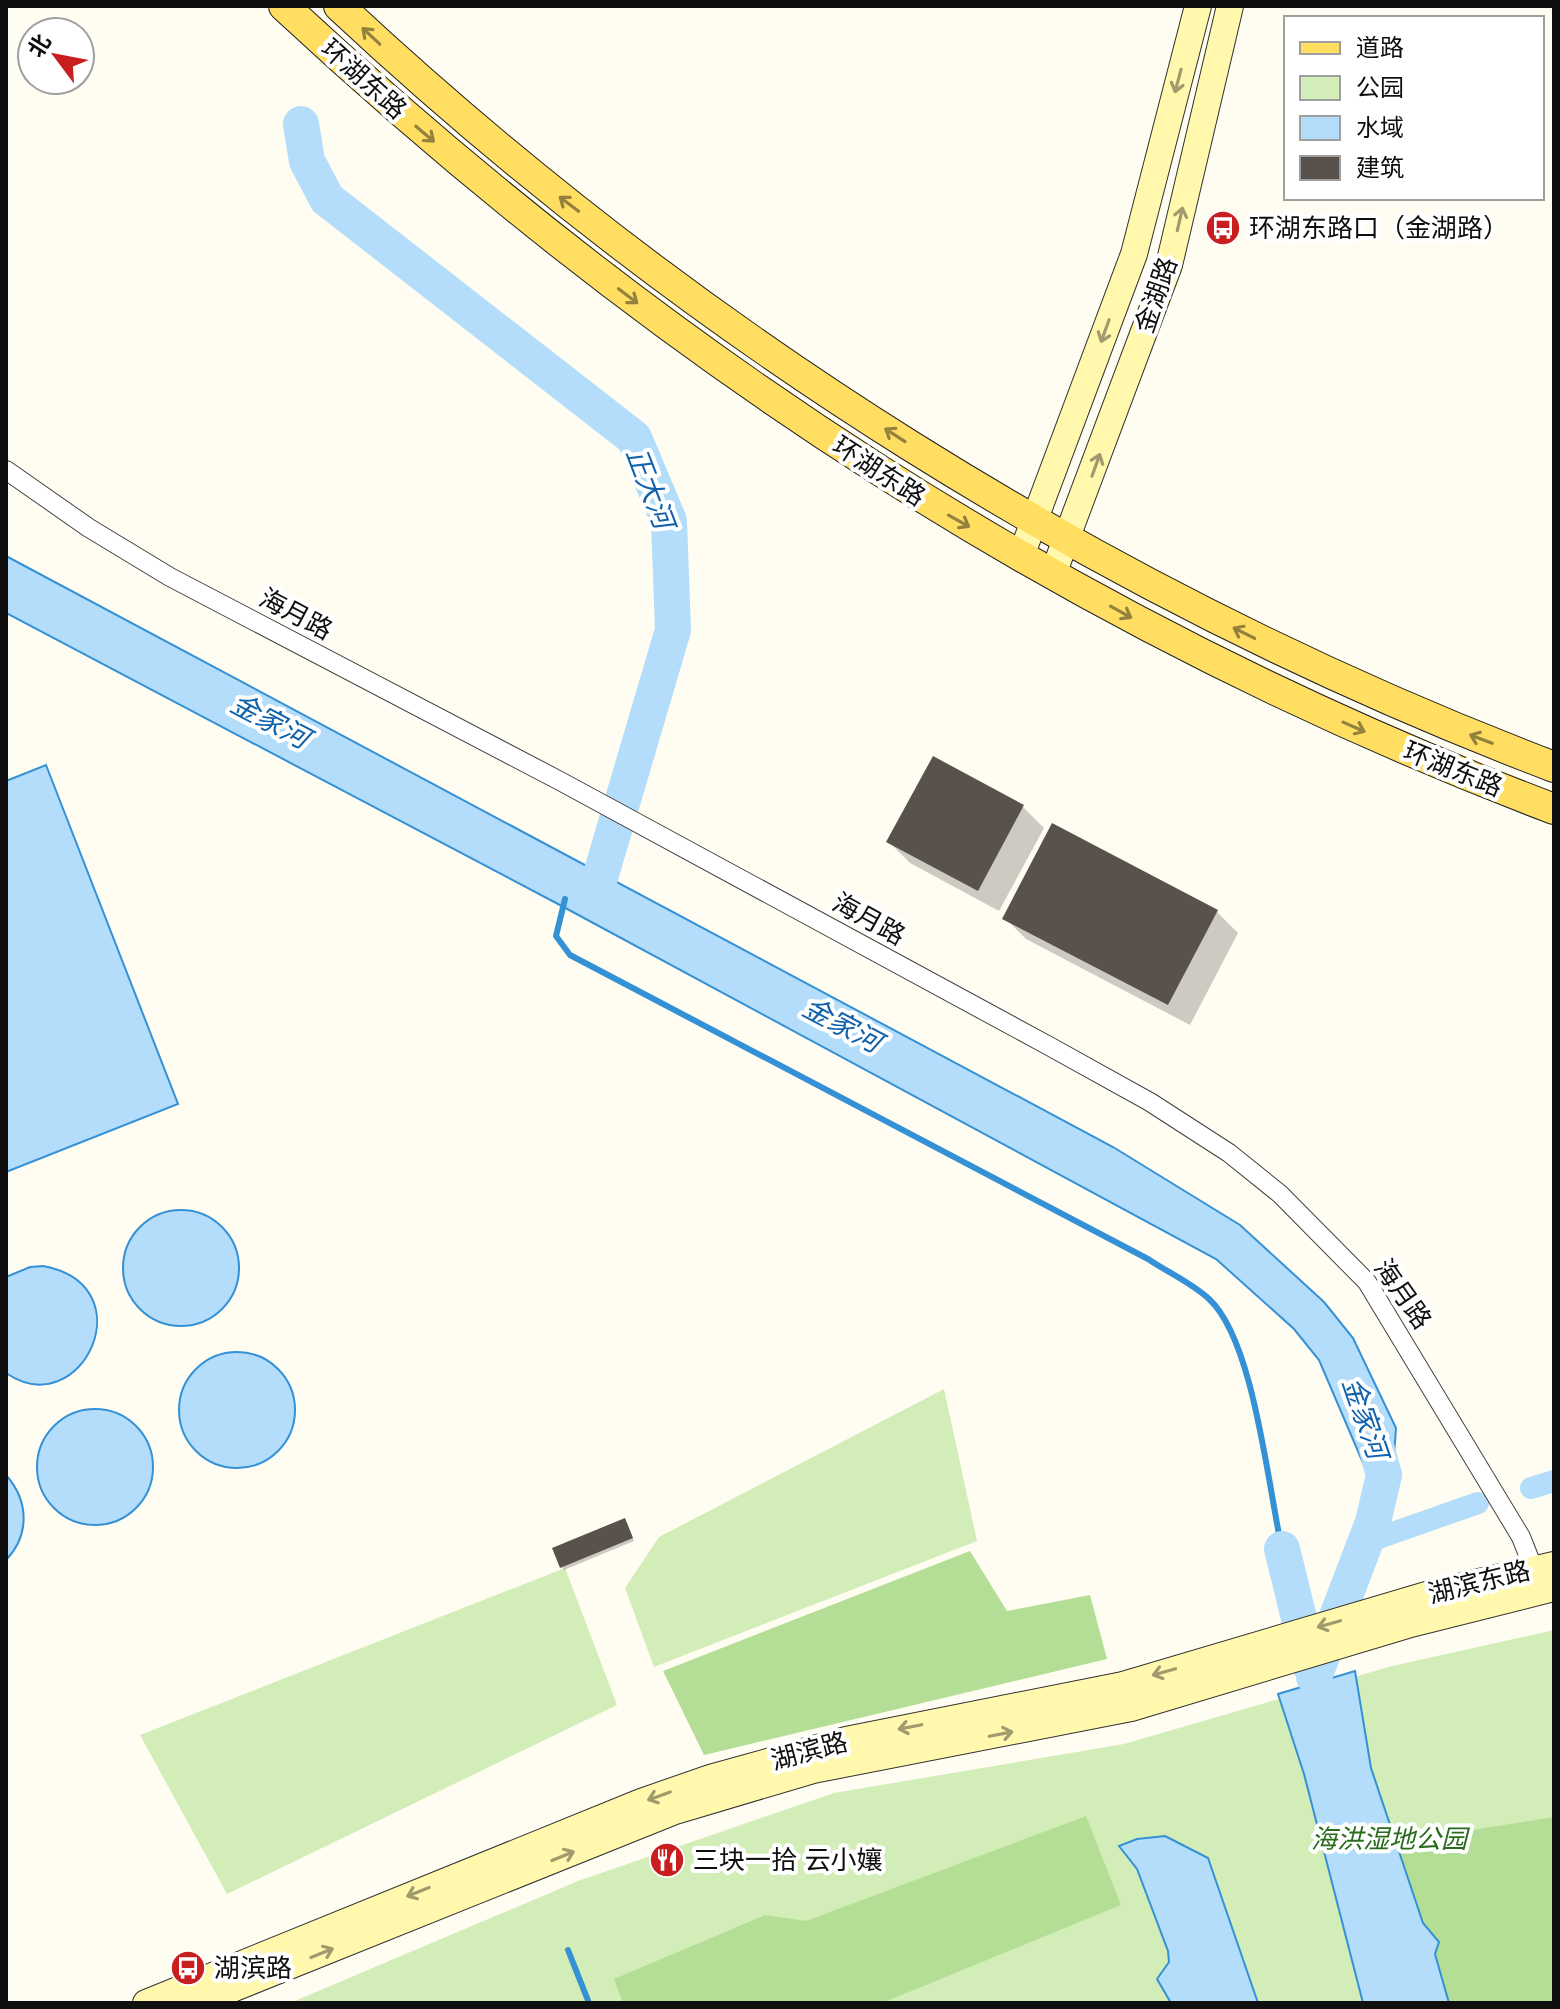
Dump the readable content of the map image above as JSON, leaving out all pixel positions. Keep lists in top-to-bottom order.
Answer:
{
  "streets": {
    "main road": [
      "环湖东路",
      "金湖路",
      "湖滨东路",
      "湖滨路"
    ],
    "street": ["海月路"]
  },
  "crossings": [
    ["环湖东路", "金湖路"],
    ["海月路", "湖滨东路"],
    ["湖滨东路", "湖滨路"]
  ],
  "water": ["正大河", "金家河"],
  "parks": ["海洪湿地公园"],
  "places": {
    "bus stop": ["环湖东路口（金湖路）", "湖滨路"],
    "restaurant": ["三块一拾 云小孃"]
  },
  "legend": [
    "道路",
    "公园",
    "水域",
    "建筑"
  ],
  "north": "top left"
}
